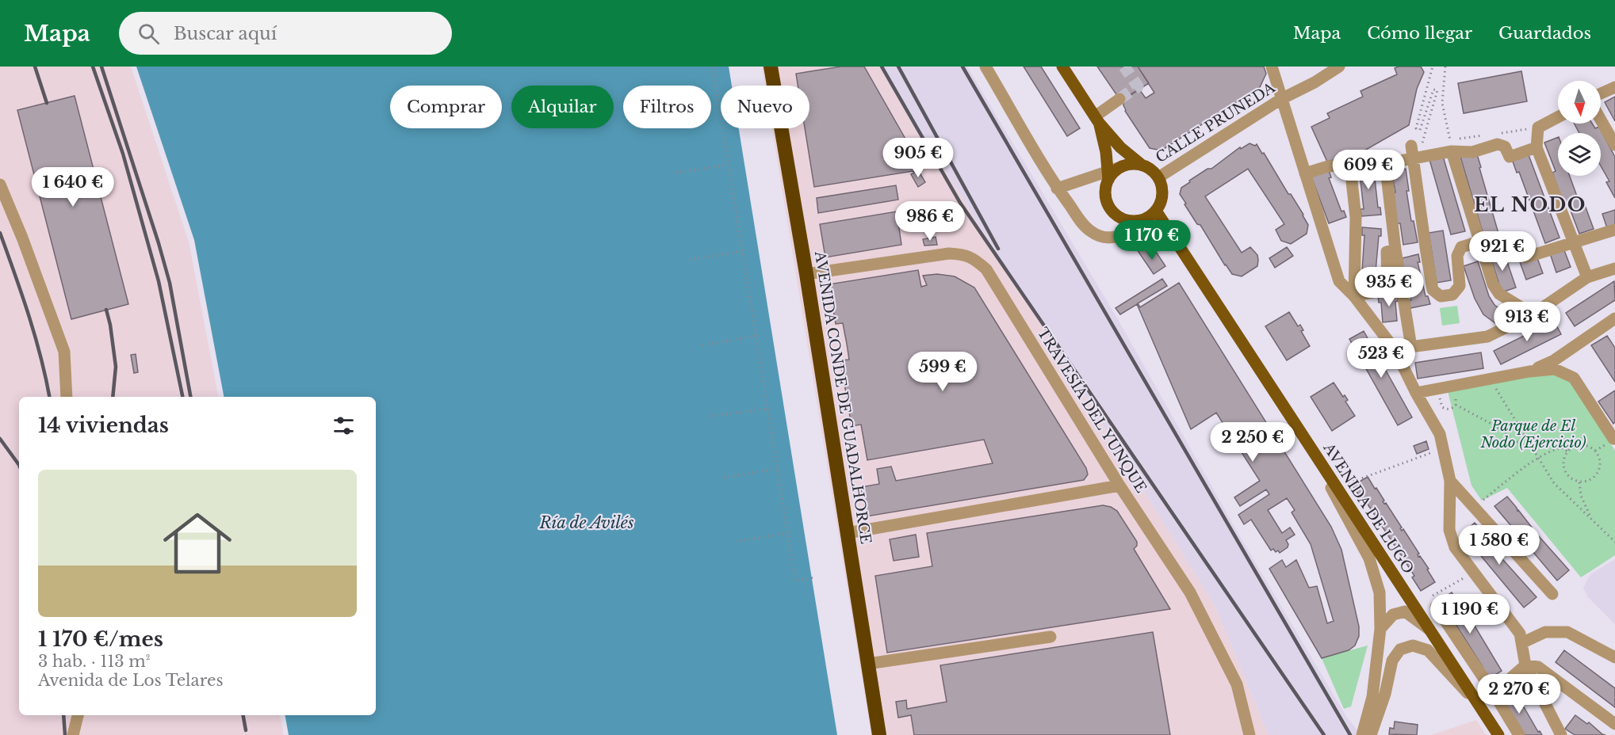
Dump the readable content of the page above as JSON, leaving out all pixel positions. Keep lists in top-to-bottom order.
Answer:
{
  "streets": {
    "highway": ["AVENIDA CONDE DE GUADALHORCE"],
    "main road": ["AVENIDA DE LUGO"],
    "street": ["CALLE PRUNEDA", "TRAVESÍA DEL YUNQUE"]
  },
  "crossings": [
    ["CALLE PRUNEDA", "AVENIDA DE LUGO"],
    ["AVENIDA CONDE DE GUADALHORCE", "TRAVESÍA DEL YUNQUE"]
  ],
  "districts": ["EL NODO"],
  "water": ["Ría de Avilés"],
  "parks": ["Parque de El Nodo (Ejercicio)"],
  "north": "bottom",
  "page": {
    "header": "Mapa",
    "search": "Buscar aquí",
    "nav": ["Mapa", "Cómo llegar", "Guardados"],
    "chip": [
      "Comprar",
      "Alquilar",
      "Filtros",
      "Nuevo"
    ],
    "price": [
      "905 €",
      "609 €",
      "1 640 €",
      "986 €",
      "1 170 €",
      "921 €",
      "935 €",
      "913 €",
      "523 €",
      "599 €",
      "2 250 €",
      "1 580 €",
      "1 190 €",
      "2 270 €"
    ],
    "heading": "14 viviendas",
    "list": [
      {
        "name": "1 170 €/mes",
        "note": "3 hab. · 113 m² · Avenida de Los Telares"
      }
    ]
  }
}
